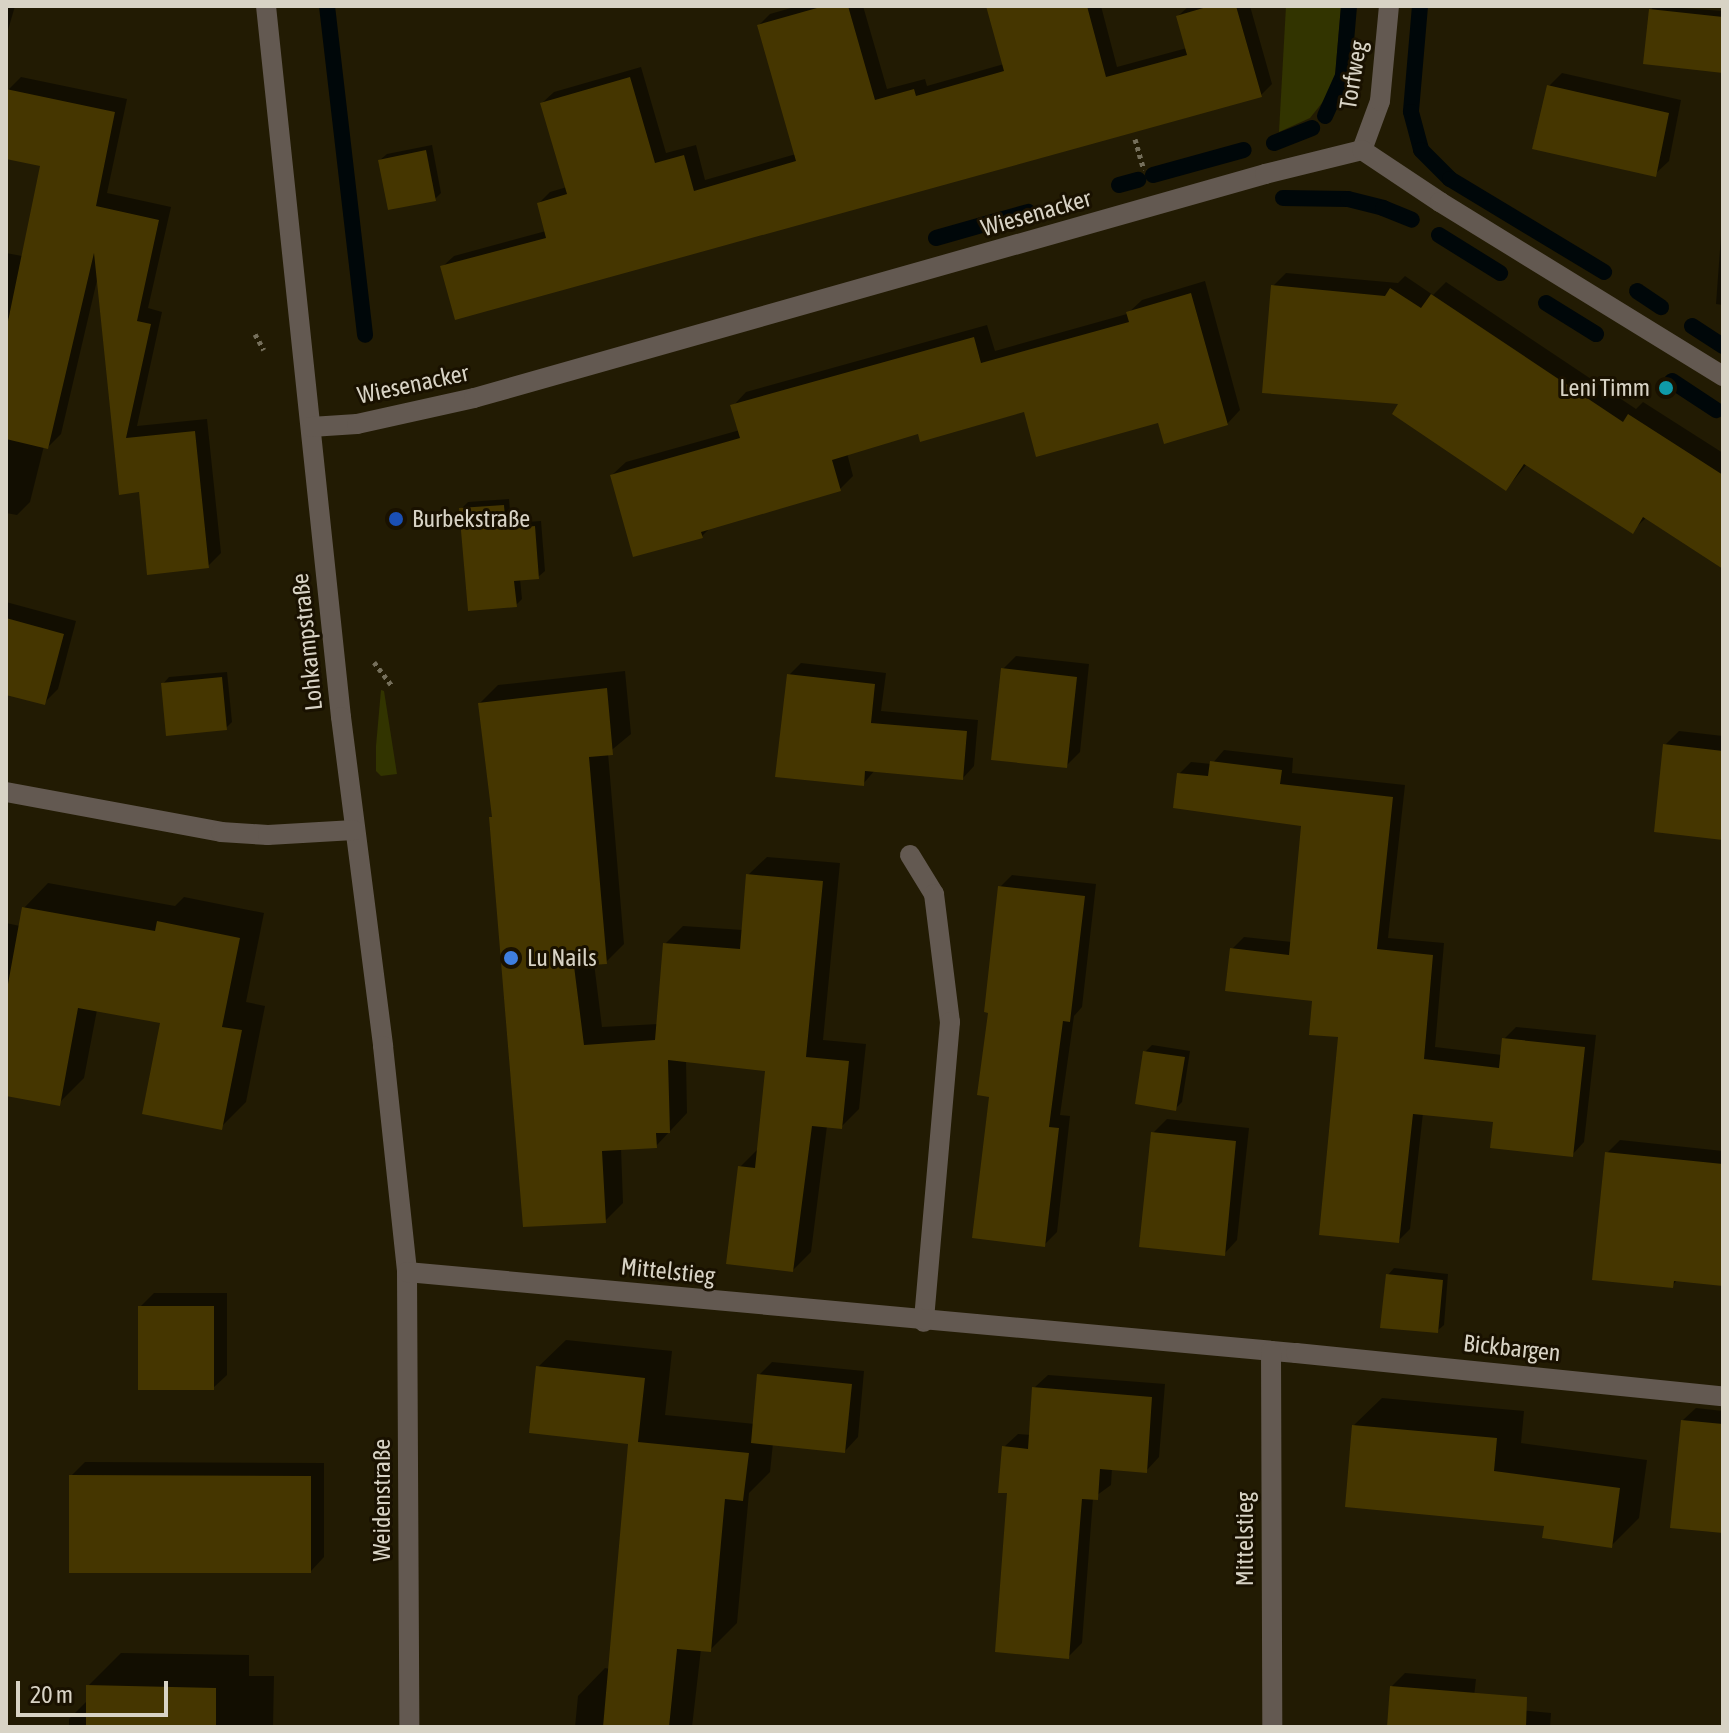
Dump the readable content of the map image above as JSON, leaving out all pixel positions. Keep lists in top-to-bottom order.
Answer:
{
  "streets": {
    "street": [
      "Torfweg",
      "Wiesenacker",
      "Lohkampstraße",
      "Mittelstieg",
      "Bickbargen",
      "Weidenstraße"
    ]
  },
  "crossings": [
    ["Torfweg", "Wiesenacker"],
    ["Wiesenacker", "Lohkampstraße"],
    ["Lohkampstraße", "Mittelstieg"],
    ["Lohkampstraße", "Weidenstraße"],
    ["Mittelstieg", "Bickbargen"],
    ["Mittelstieg", "Weidenstraße"]
  ],
  "places": ["Leni Timm", "Burbekstraße", "Lu Nails"],
  "scale_bar": "20 m"
}
